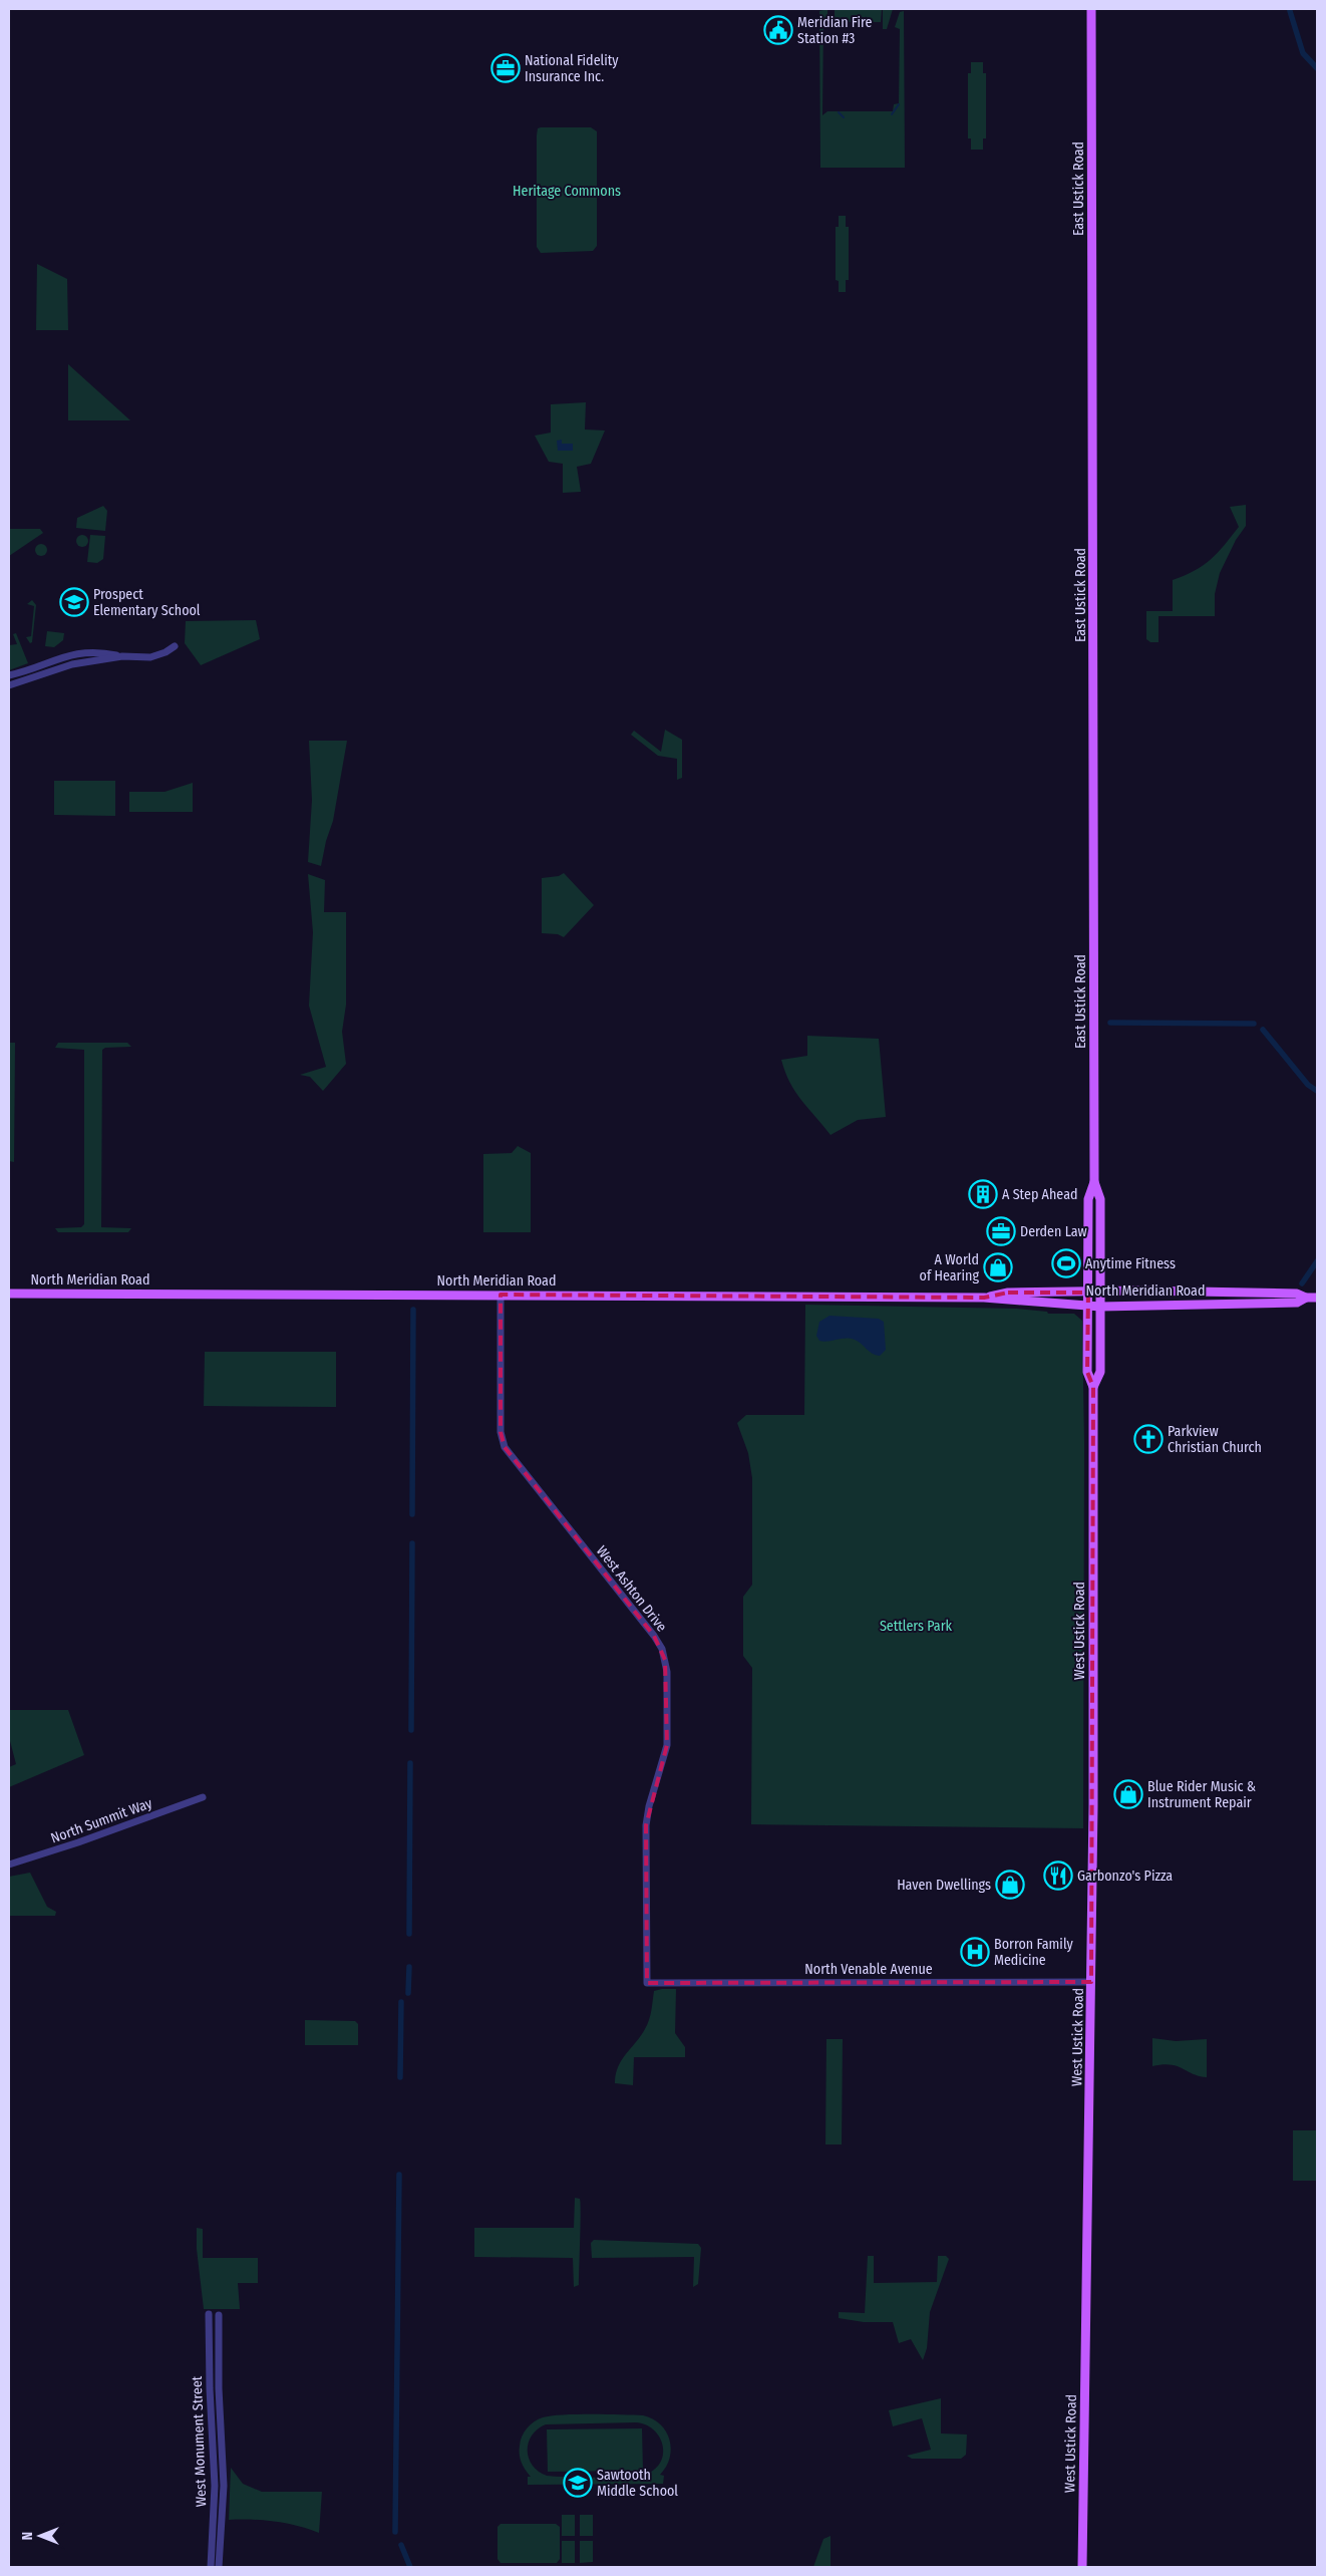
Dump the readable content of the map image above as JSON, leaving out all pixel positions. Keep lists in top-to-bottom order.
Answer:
{
  "streets": {
    "main road": ["East Ustick Road", "North Meridian Road", "West Ustick Road"],
    "street": [
      "West Ashton Drive",
      "North Summit Way",
      "North Venable Avenue",
      "West Monument Street"
    ]
  },
  "crossings": [
    ["East Ustick Road", "North Meridian Road"],
    ["East Ustick Road", "West Ustick Road"],
    ["North Meridian Road", "West Ashton Drive"],
    ["North Meridian Road", "West Ustick Road"],
    ["West Ashton Drive", "North Venable Avenue"],
    ["West Ustick Road", "North Venable Avenue"]
  ],
  "parks": ["Heritage Commons", "Settlers Park"],
  "places": {
    "public building": ["Meridian Fire Station #3"],
    "office": ["National Fidelity Insurance Inc.", "Derden Law"],
    "school or university": ["Prospect Elementary School", "Sawtooth Middle School"],
    "building": ["A Step Ahead"],
    "sports": ["Anytime Fitness"],
    "shop": ["A World of Hearing", "Blue Rider Music & Instrument Repair", "Haven Dwellings"],
    "church": ["Parkview Christian Church"],
    "restaurant": ["Garbonzo's Pizza"],
    "hospital": ["Borron Family Medicine"]
  },
  "north": "left"
}
